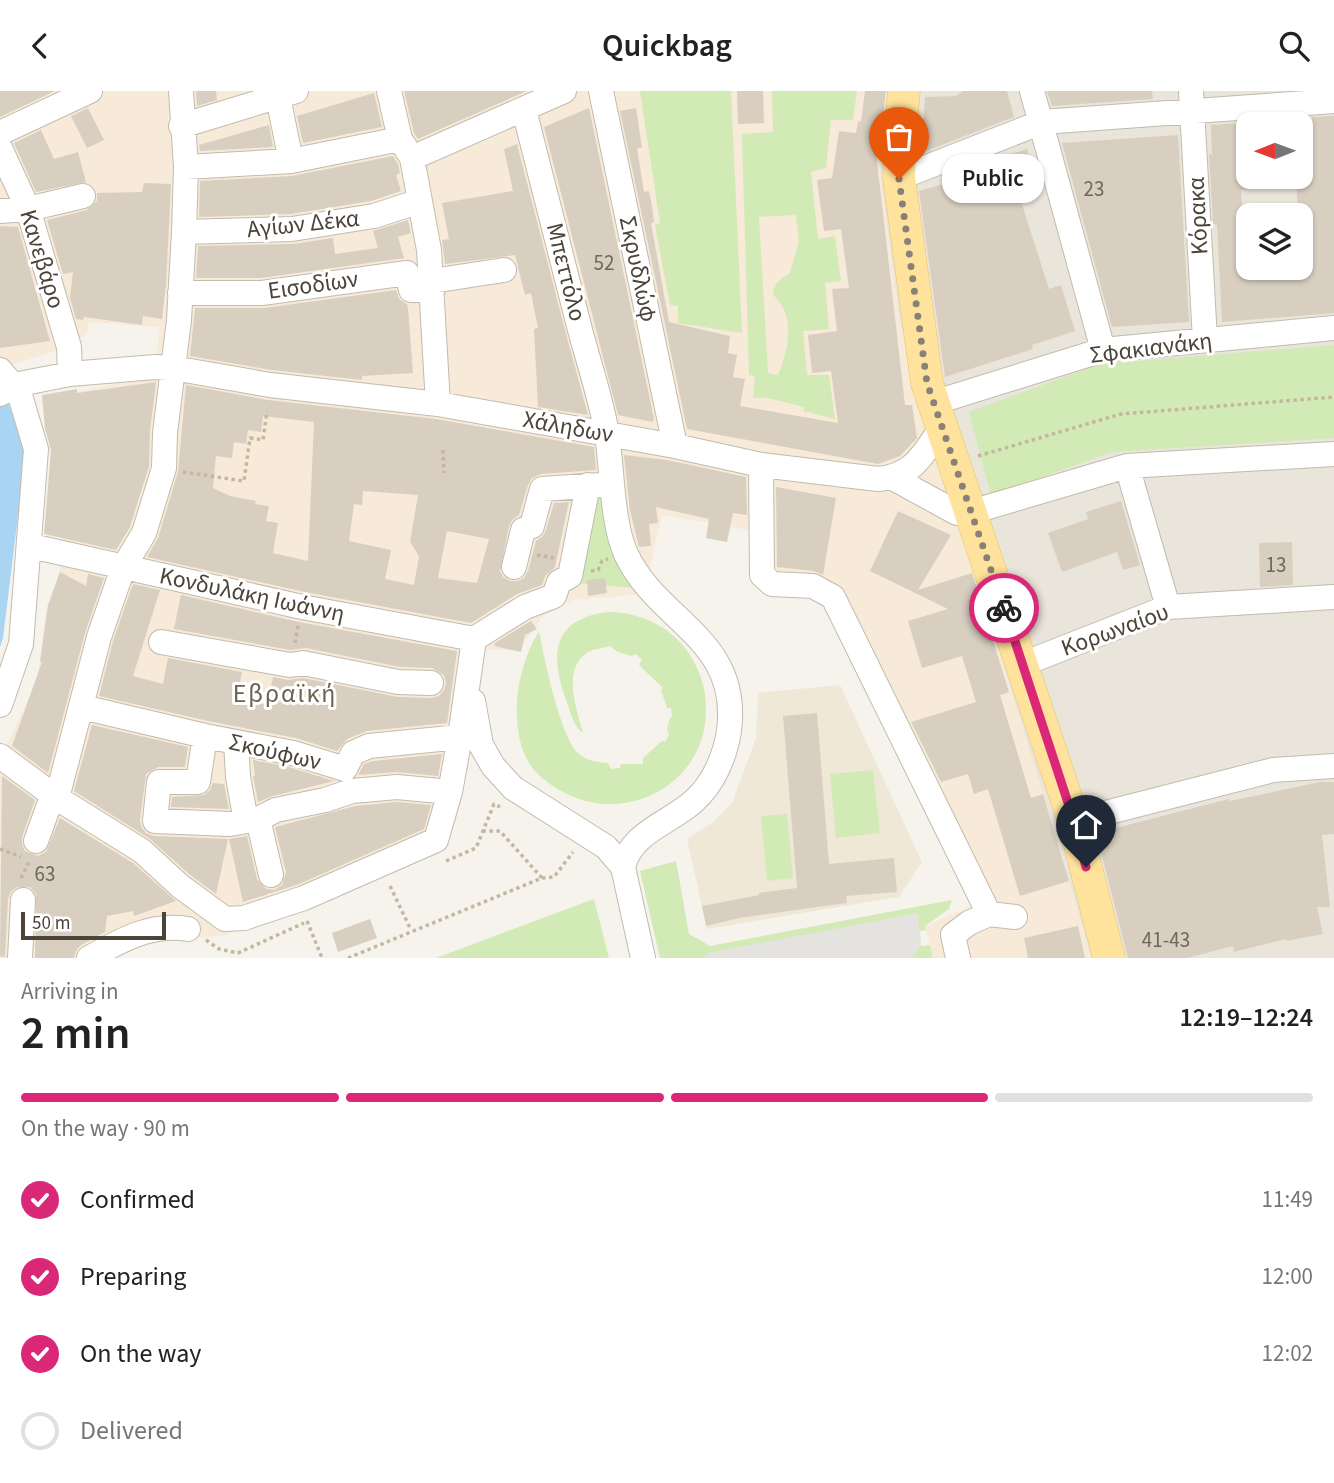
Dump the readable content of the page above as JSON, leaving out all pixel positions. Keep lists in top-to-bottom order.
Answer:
{
  "streets": {
    "street": [
      "Κόρακα",
      "Αγίων Δέκα",
      "Κανεβάρο",
      "Σκρυδλώφ",
      "Μπεττόλο",
      "Εισοδίων",
      "Σφακιανάκη",
      "Χάληδων",
      "Κονδυλάκη Ιωάννη",
      "Κορωναίου",
      "Σκούφων"
    ]
  },
  "crossings": [
    ["Κόρακα", "Σφακιανάκη"],
    ["Κανεβάρο", "Χάληδων"],
    ["Σκρυδλώφ", "Χάληδων"],
    ["Μπεττόλο", "Χάληδων"]
  ],
  "districts": ["Εβραϊκή"],
  "places": ["Public"],
  "house_numbers": [
    "23",
    "52",
    "13",
    "63",
    "41-43"
  ],
  "scale_bar": "50 m",
  "north": "left",
  "page": {
    "header": "Quickbag",
    "bubble": "Public",
    "scale": "50 m",
    "heading": ["2 min", "Arriving in", "12:19–12:24"],
    "bar": "On the way · 90 m",
    "list": [
      ["Confirmed", "11:49"],
      ["Preparing", "12:00"],
      ["On the way", "12:02"],
      "Delivered"
    ]
  }
}
